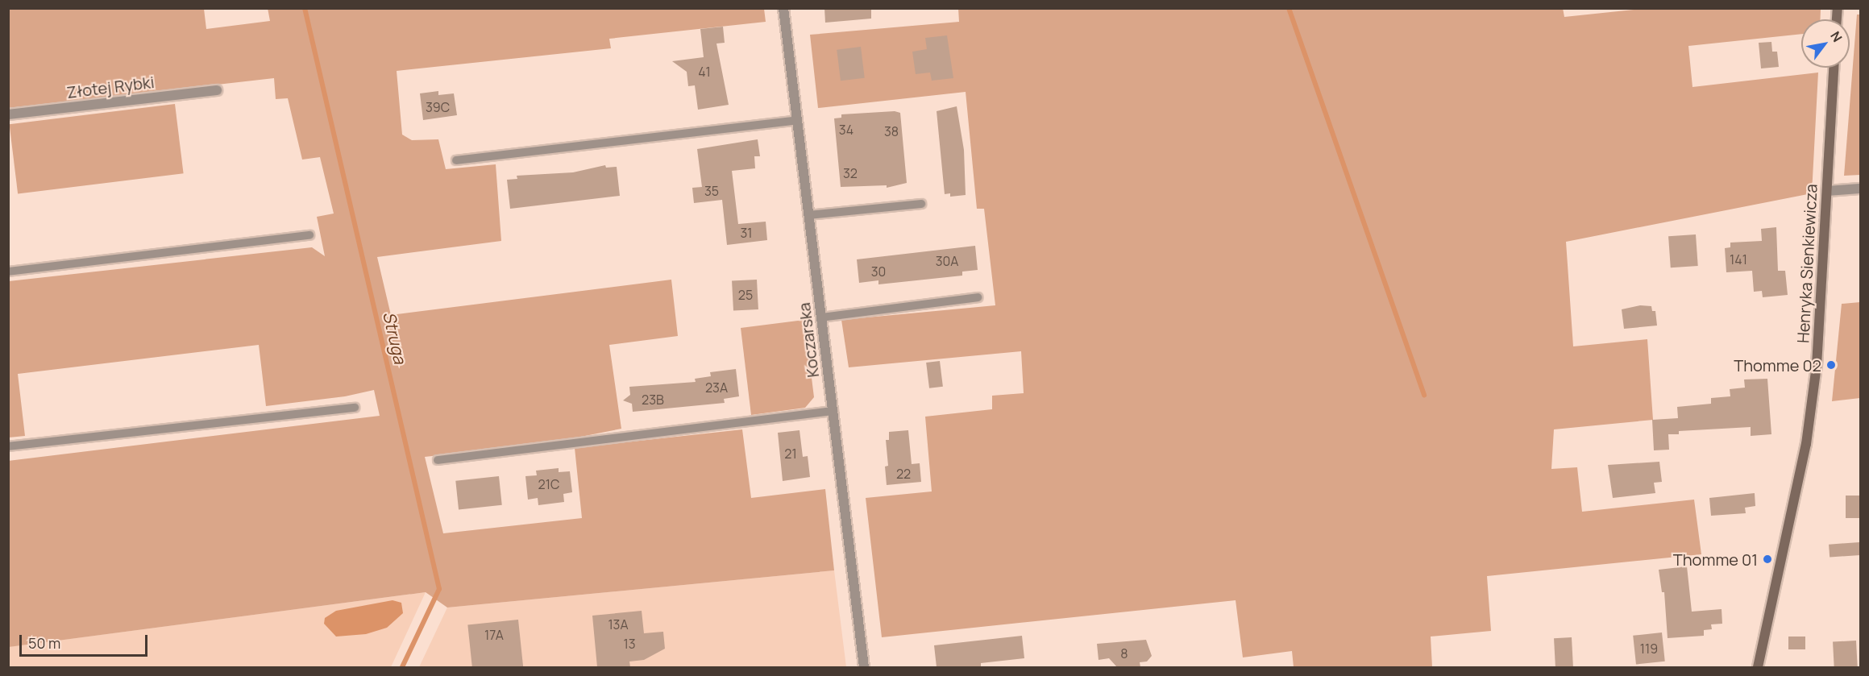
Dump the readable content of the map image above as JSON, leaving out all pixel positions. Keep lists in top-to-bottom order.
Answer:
{
  "streets": {
    "street": ["Złotej Rybki", "Henryka Sienkiewicza", "Koczarska"]
  },
  "water": ["Struga"],
  "places": ["Thomme 02", "Thomme 01"],
  "house_numbers": [
    "41",
    "39C",
    "34",
    "38",
    "32",
    "35",
    "31",
    "141",
    "30A",
    "30",
    "25",
    "23A",
    "23B",
    "21",
    "22",
    "21C",
    "13A",
    "17A",
    "13",
    "119",
    "8"
  ],
  "scale_bar": "50 m",
  "north": "top right"
}
